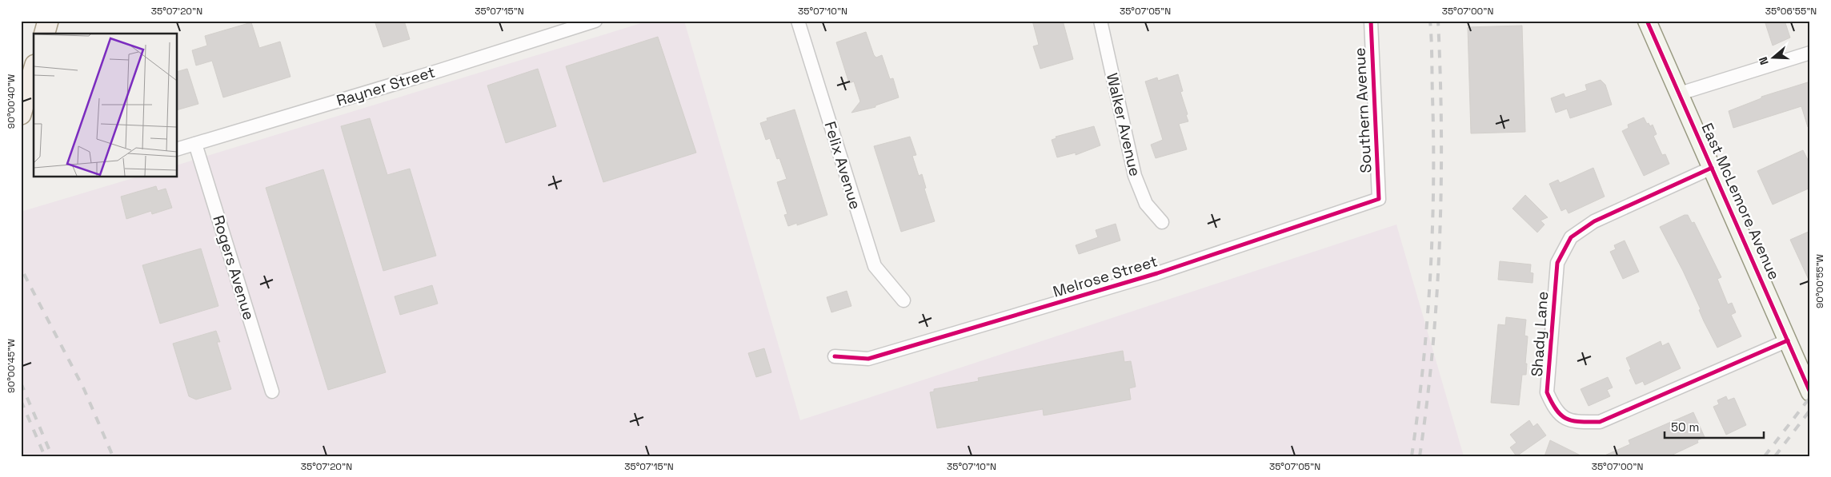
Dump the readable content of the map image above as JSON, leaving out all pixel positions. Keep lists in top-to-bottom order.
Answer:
{
  "streets": {
    "main road": ["East McLemore Avenue"],
    "street": [
      "Rayner Street",
      "Southern Avenue",
      "Walker Avenue",
      "Felix Avenue",
      "Rogers Avenue",
      "Melrose Street",
      "Shady Lane"
    ]
  },
  "crossings": [
    ["Rayner Street", "Rogers Avenue"],
    ["Southern Avenue", "Melrose Street"],
    ["East McLemore Avenue", "Shady Lane"]
  ],
  "scale_bar": "50 m",
  "north": "left",
  "coordinates": [
    "35°07'20\"N",
    "35°07'15\"N",
    "35°07'10\"N",
    "35°07'05\"N",
    "35°07'00\"N",
    "35°06'55\"N",
    "90°00'40\"W",
    "90°00'55\"W",
    "90°00'45\"W"
  ]
}
